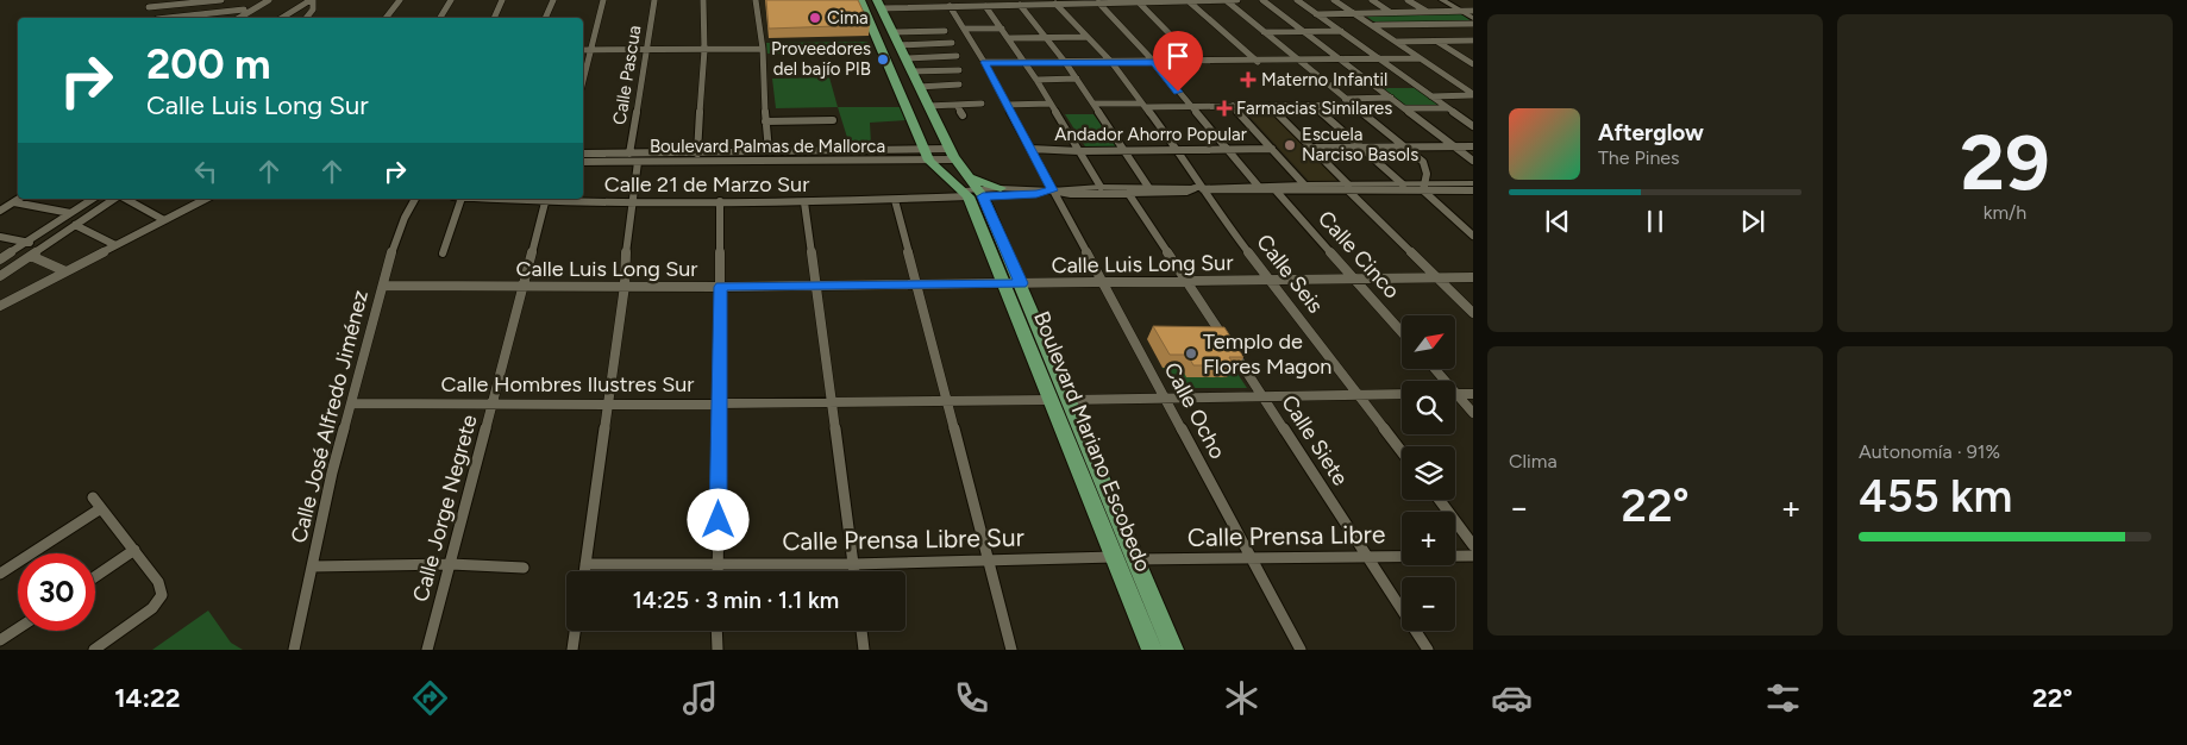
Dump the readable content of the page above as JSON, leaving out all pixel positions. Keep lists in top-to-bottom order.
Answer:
{
  "streets": {
    "main road": ["Boulevard Mariano Escobedo"],
    "street": [
      "Calle Pascua",
      "Andador Ahorro Popular",
      "Boulevard Palmas de Mallorca",
      "Calle 21 de Marzo Sur",
      "Calle Cinco",
      "Calle Luis Long Sur",
      "Calle Seis",
      "Calle Hombres Ilustres Sur",
      "Calle Ocho",
      "Calle José Alfredo Jiménez",
      "Calle Siete",
      "Calle Jorge Negrete",
      "Calle Prensa Libre",
      "Calle Prensa Libre Sur"
    ]
  },
  "crossings": [
    ["Calle Pascua", "Boulevard Palmas de Mallorca"],
    ["Andador Ahorro Popular", "Calle Seis"],
    ["Andador Ahorro Popular", "Calle Ocho"],
    ["Boulevard Palmas de Mallorca", "Boulevard Mariano Escobedo"],
    ["Calle 21 de Marzo Sur", "Boulevard Mariano Escobedo"],
    ["Calle 21 de Marzo Sur", "Calle Jorge Negrete"],
    ["Calle Cinco", "Calle Luis Long Sur"],
    ["Calle Luis Long Sur", "Calle Seis"],
    ["Calle Luis Long Sur", "Calle Ocho"],
    ["Calle Luis Long Sur", "Calle José Alfredo Jiménez"],
    ["Calle Luis Long Sur", "Calle Siete"],
    ["Calle Luis Long Sur", "Boulevard Mariano Escobedo"],
    ["Calle Luis Long Sur", "Calle Jorge Negrete"],
    ["Calle Seis", "Calle Hombres Ilustres Sur"],
    ["Calle Hombres Ilustres Sur", "Calle Ocho"],
    ["Calle Hombres Ilustres Sur", "Calle José Alfredo Jiménez"],
    ["Calle Hombres Ilustres Sur", "Calle Siete"],
    ["Calle Hombres Ilustres Sur", "Boulevard Mariano Escobedo"],
    ["Calle Hombres Ilustres Sur", "Calle Jorge Negrete"],
    ["Calle Ocho", "Calle Prensa Libre"],
    ["Calle Siete", "Calle Prensa Libre"],
    ["Boulevard Mariano Escobedo", "Calle Prensa Libre"],
    ["Boulevard Mariano Escobedo", "Calle Prensa Libre Sur"]
  ],
  "places": {
    "other": [
      "Cima",
      "Proveedores del bajío PIB",
      "Escuela Narciso Basols",
      "Templo de Flores Magon"
    ],
    "health": ["Materno Infantil", "Farmacias Similares"]
  },
  "north": "top right",
  "page": {
    "tile": [
      ["29", "km/h"],
      "Clima",
      ["Autonomía · 91%", "455 km"]
    ],
    "turn": ["200 m", "Calle Luis Long Sur"],
    "song": ["Afterglow", "The Pines"],
    "map_buttons": ["+", "−"],
    "heat": ["−", "22°", "+"],
    "limit": "30",
    "trip": "14:25 · 3 min · 1.1 km",
    "tabs": ["14:22", "22°"]
  }
}
